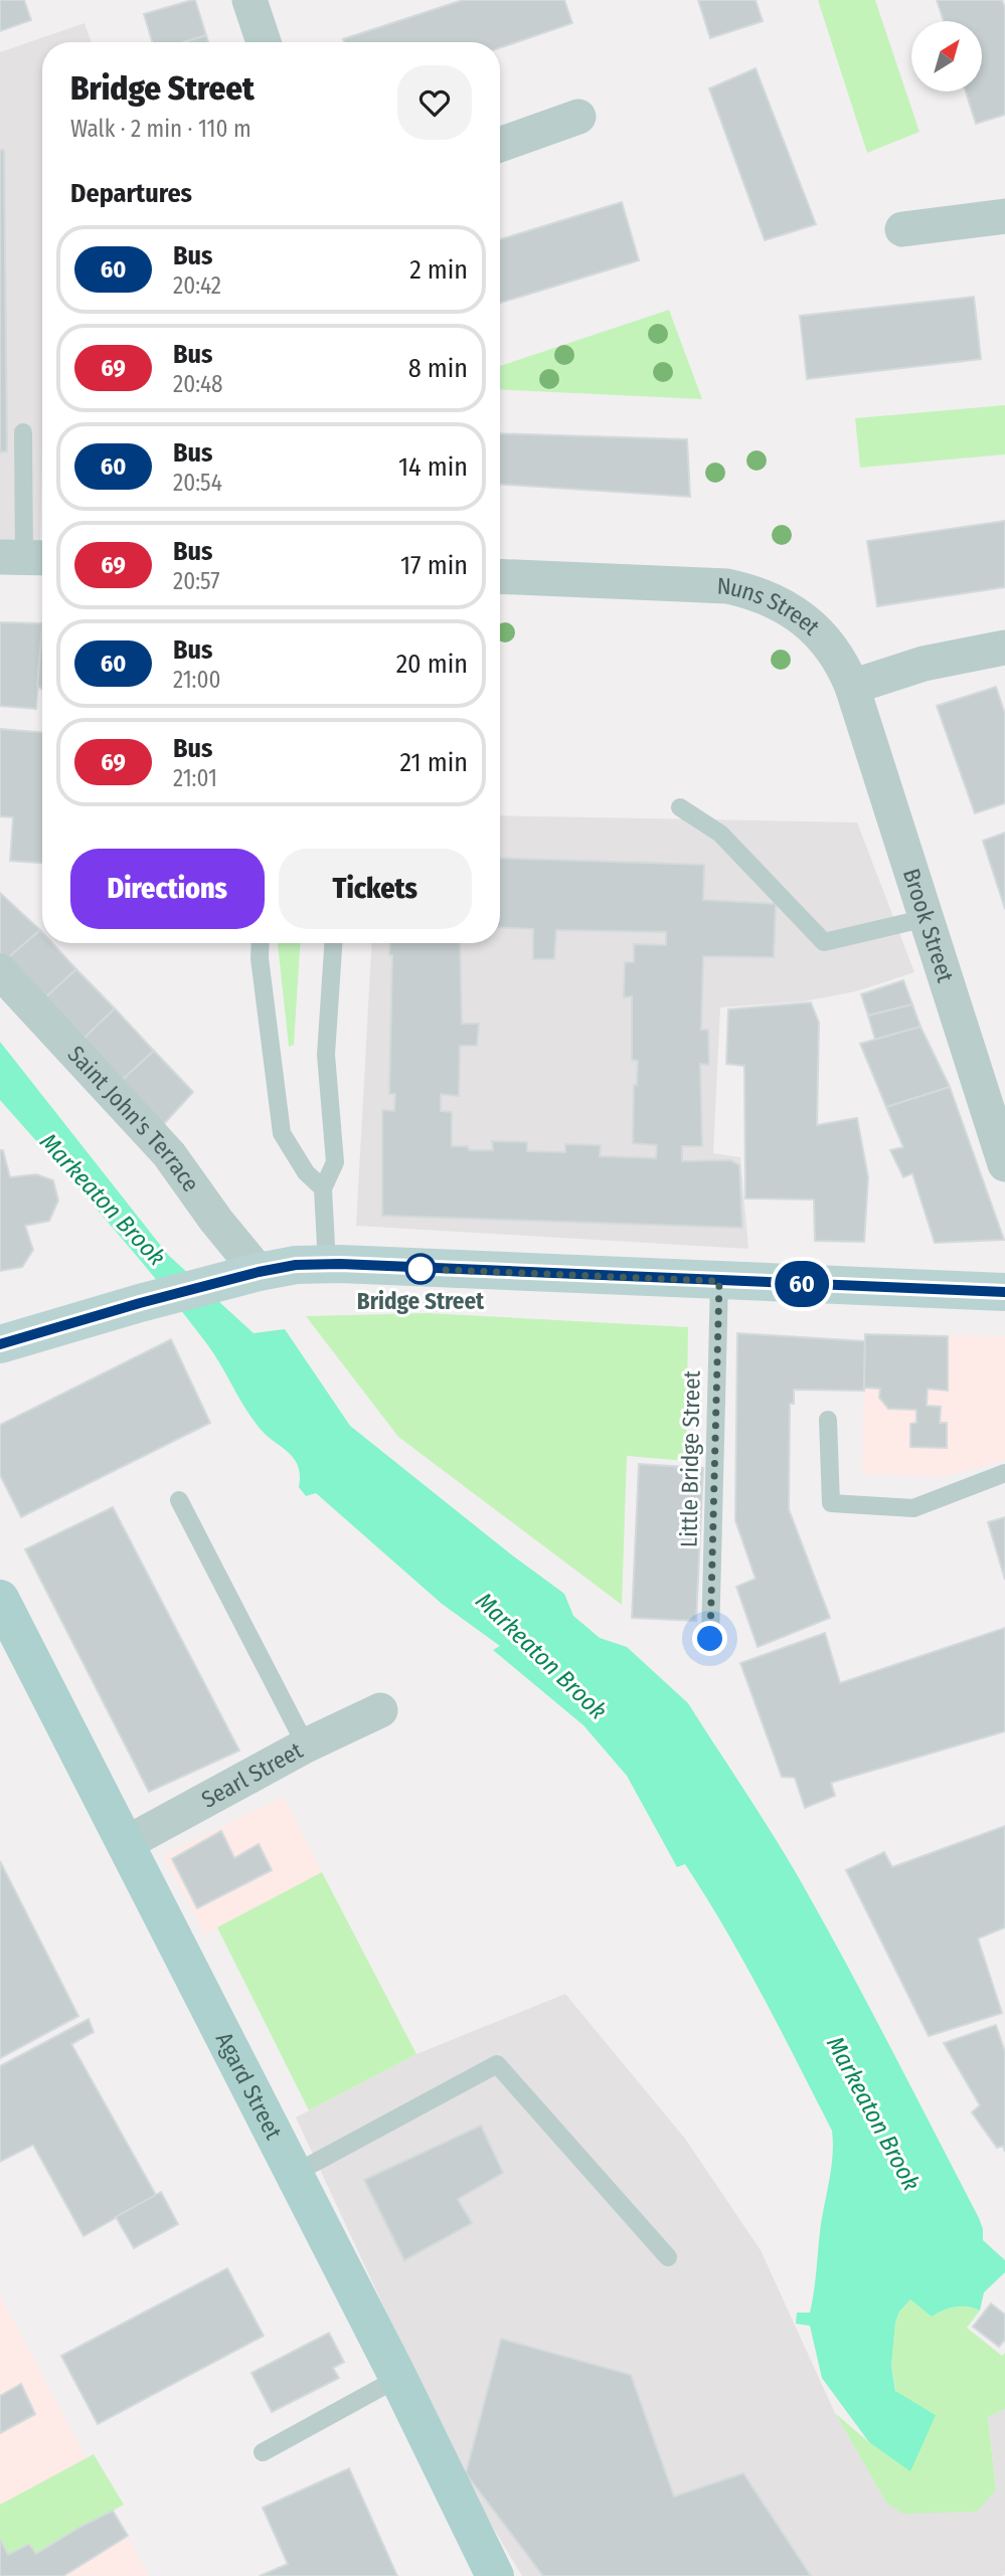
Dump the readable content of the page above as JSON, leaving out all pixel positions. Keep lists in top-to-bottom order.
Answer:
{
  "streets": {
    "main road": ["Agard Street"],
    "street": [
      "Nuns Street",
      "Brook Street",
      "Saint John's Terrace",
      "Searl Street"
    ],
    "lane": ["Little Bridge Street"]
  },
  "crossings": [
    ["Nuns Street", "Brook Street"],
    ["Searl Street", "Agard Street"]
  ],
  "water": ["Markeaton Brook"],
  "places": ["Bridge Street"],
  "lines": ["bus line 60"],
  "north": "top right",
  "page": {
    "on_map": "60",
    "heading": [
      ["Bridge Street", "Walk · 2 min · 110 m"],
      "Departures"
    ],
    "list": [
      {
        "mark": "60",
        "name": "Bus",
        "note": "20:42",
        "value": "2 min"
      },
      {
        "mark": "69",
        "name": "Bus",
        "note": "20:48",
        "value": "8 min"
      },
      {
        "mark": "60",
        "name": "Bus",
        "note": "20:54",
        "value": "14 min"
      },
      {
        "mark": "69",
        "name": "Bus",
        "note": "20:57",
        "value": "17 min"
      },
      {
        "mark": "60",
        "name": "Bus",
        "note": "21:00",
        "value": "20 min"
      },
      {
        "mark": "69",
        "name": "Bus",
        "note": "21:01",
        "value": "21 min"
      }
    ],
    "buttons": ["Directions", "Tickets"]
  }
}
